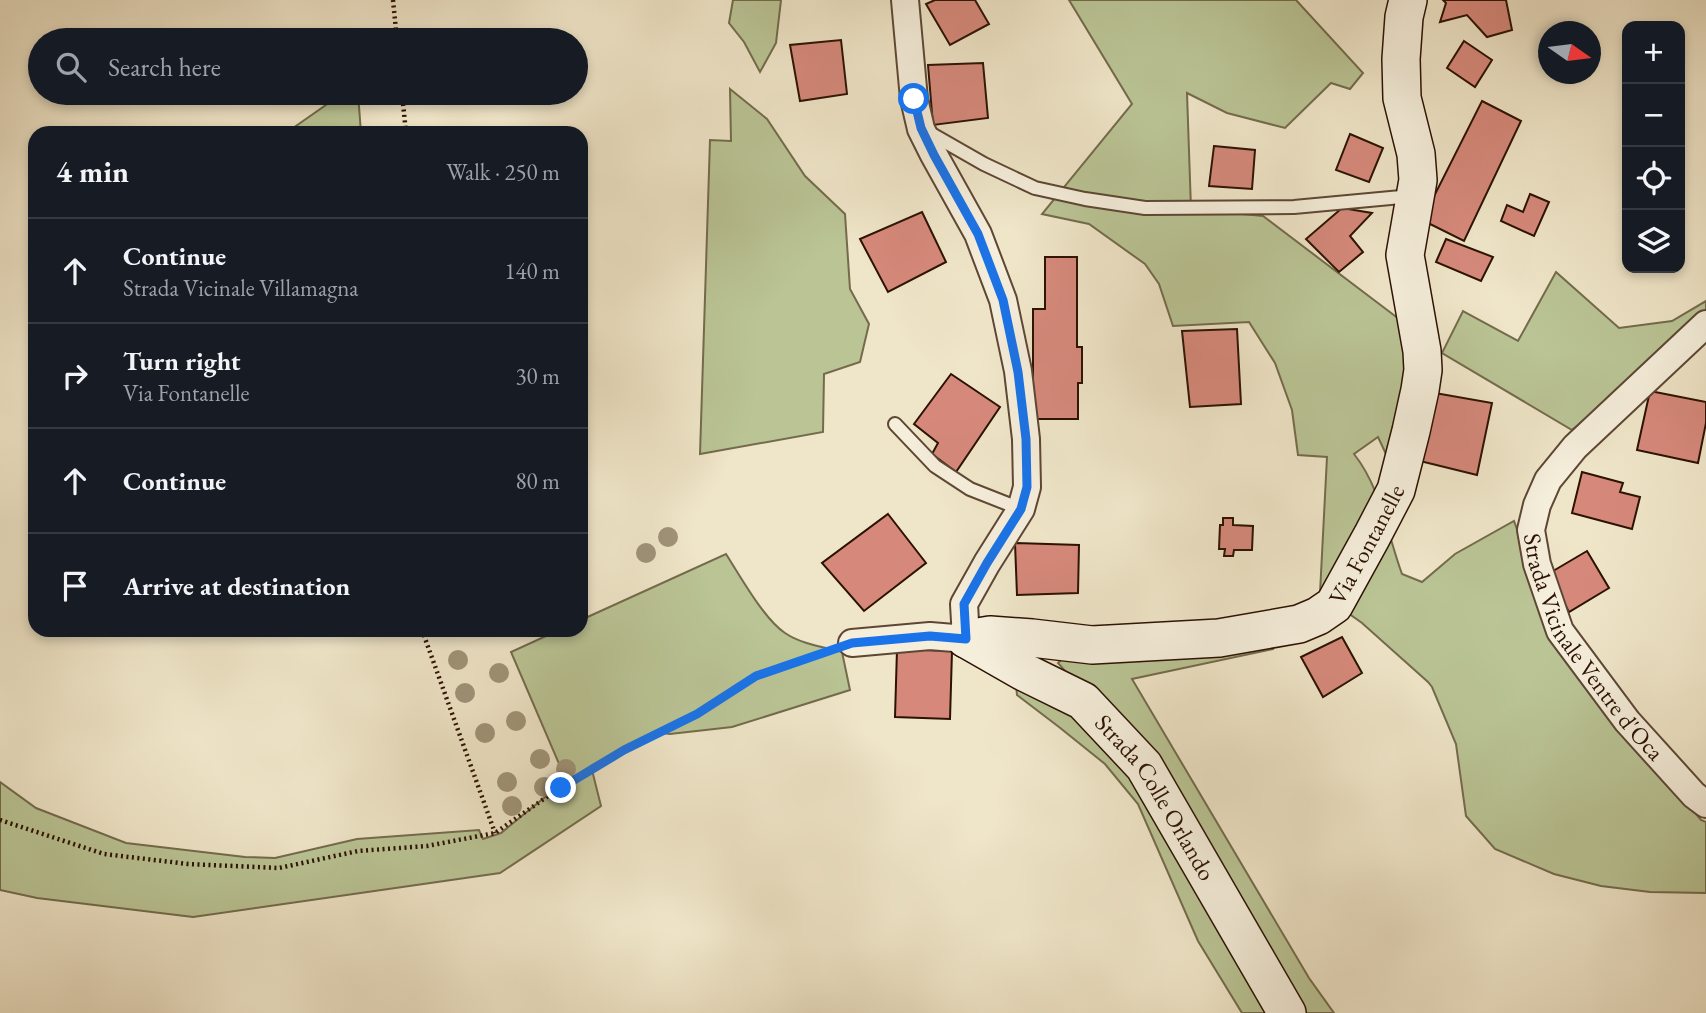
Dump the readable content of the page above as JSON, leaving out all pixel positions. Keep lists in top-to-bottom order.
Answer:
{
  "streets": {
    "street": ["Via Fontanelle", "Strada Vicinale Ventre d'Oca", "Strada Colle Orlando"]
  },
  "crossings": [
    ["Via Fontanelle", "Strada Colle Orlando"]
  ],
  "north": "right",
  "page": {
    "map_buttons": ["+", "−"],
    "search": "Search here",
    "heading": ["4 min", "Walk · 250 m"],
    "list": [
      ["Continue", "Strada Vicinale Villamagna", "140 m"],
      ["Turn right", "Via Fontanelle", "30 m"],
      ["Continue", "80 m"],
      "Arrive at destination"
    ]
  }
}
